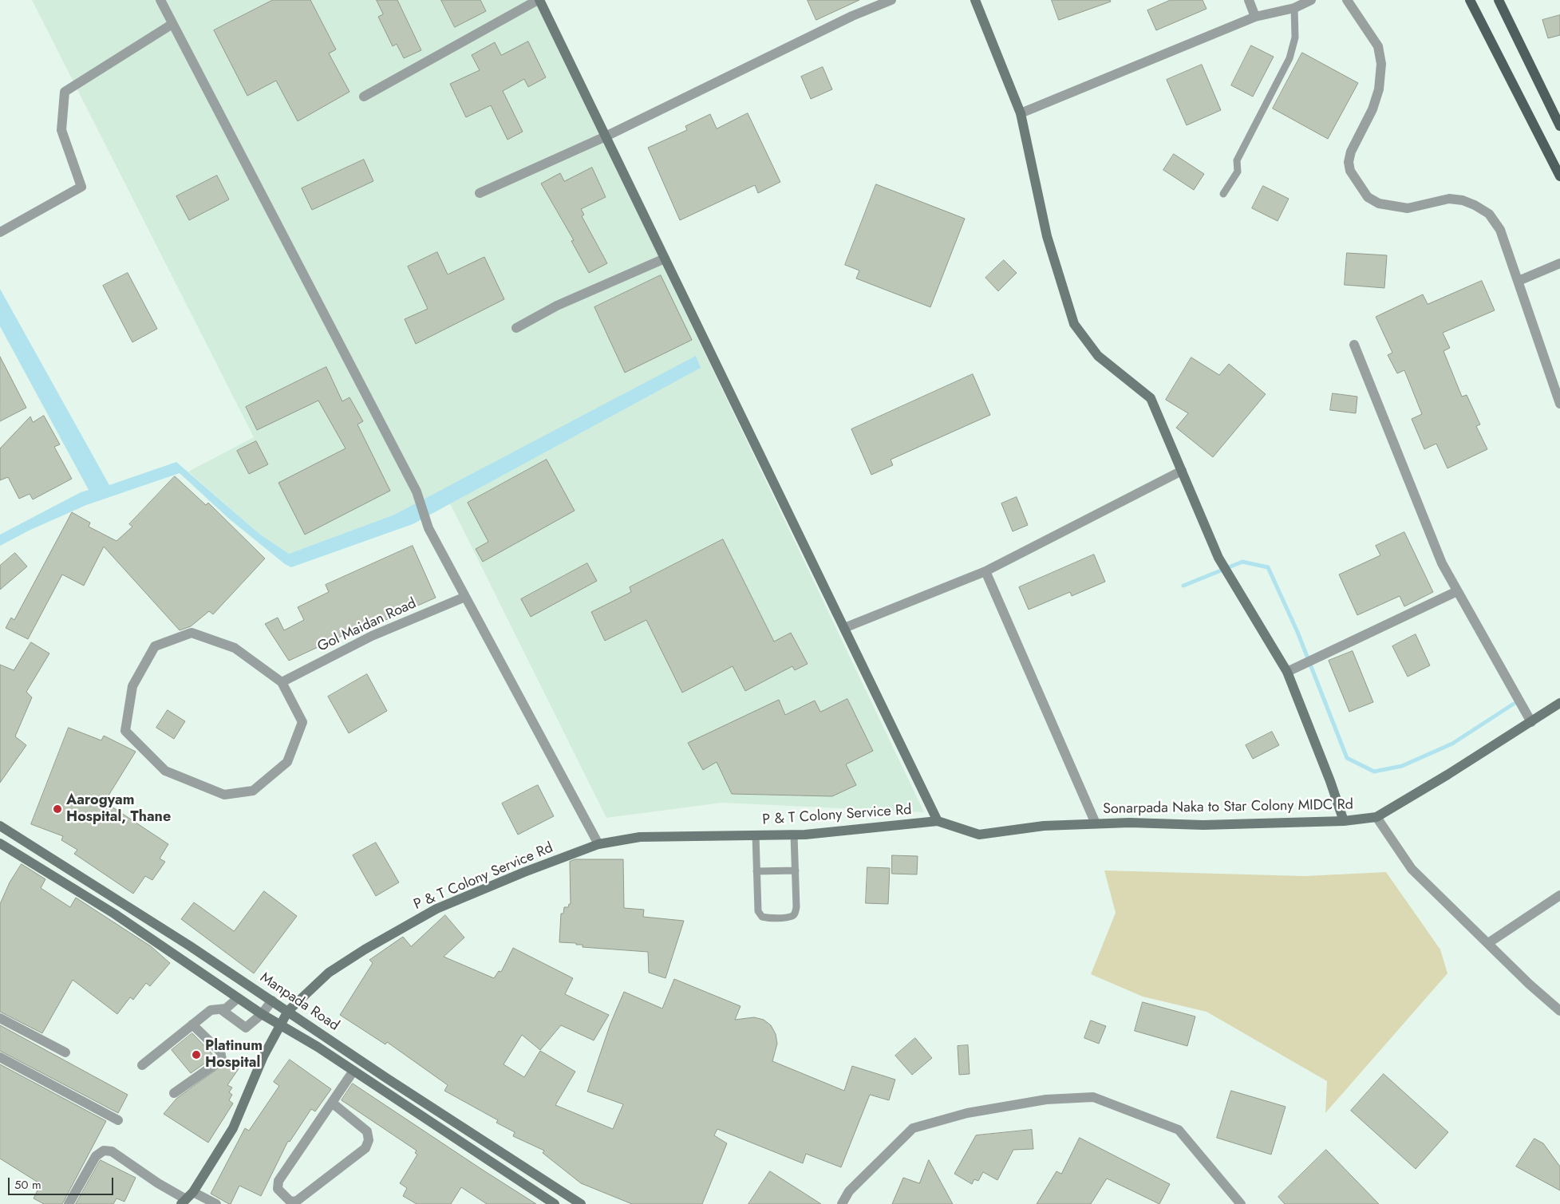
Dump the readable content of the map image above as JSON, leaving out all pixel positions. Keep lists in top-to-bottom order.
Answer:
{
  "streets": {
    "street": [
      "Gol Maidan Road",
      "Sonarpada Naka to Star Colony MIDC Rd",
      "P & T Colony Service Rd",
      "Manpada Road"
    ]
  },
  "crossings": [
    ["Sonarpada Naka to Star Colony MIDC Rd", "P & T Colony Service Rd"],
    ["P & T Colony Service Rd", "Manpada Road"]
  ],
  "places": ["Aarogyam Hospital, Thane", "Platinum Hospital"],
  "scale_bar": "50 m"
}
